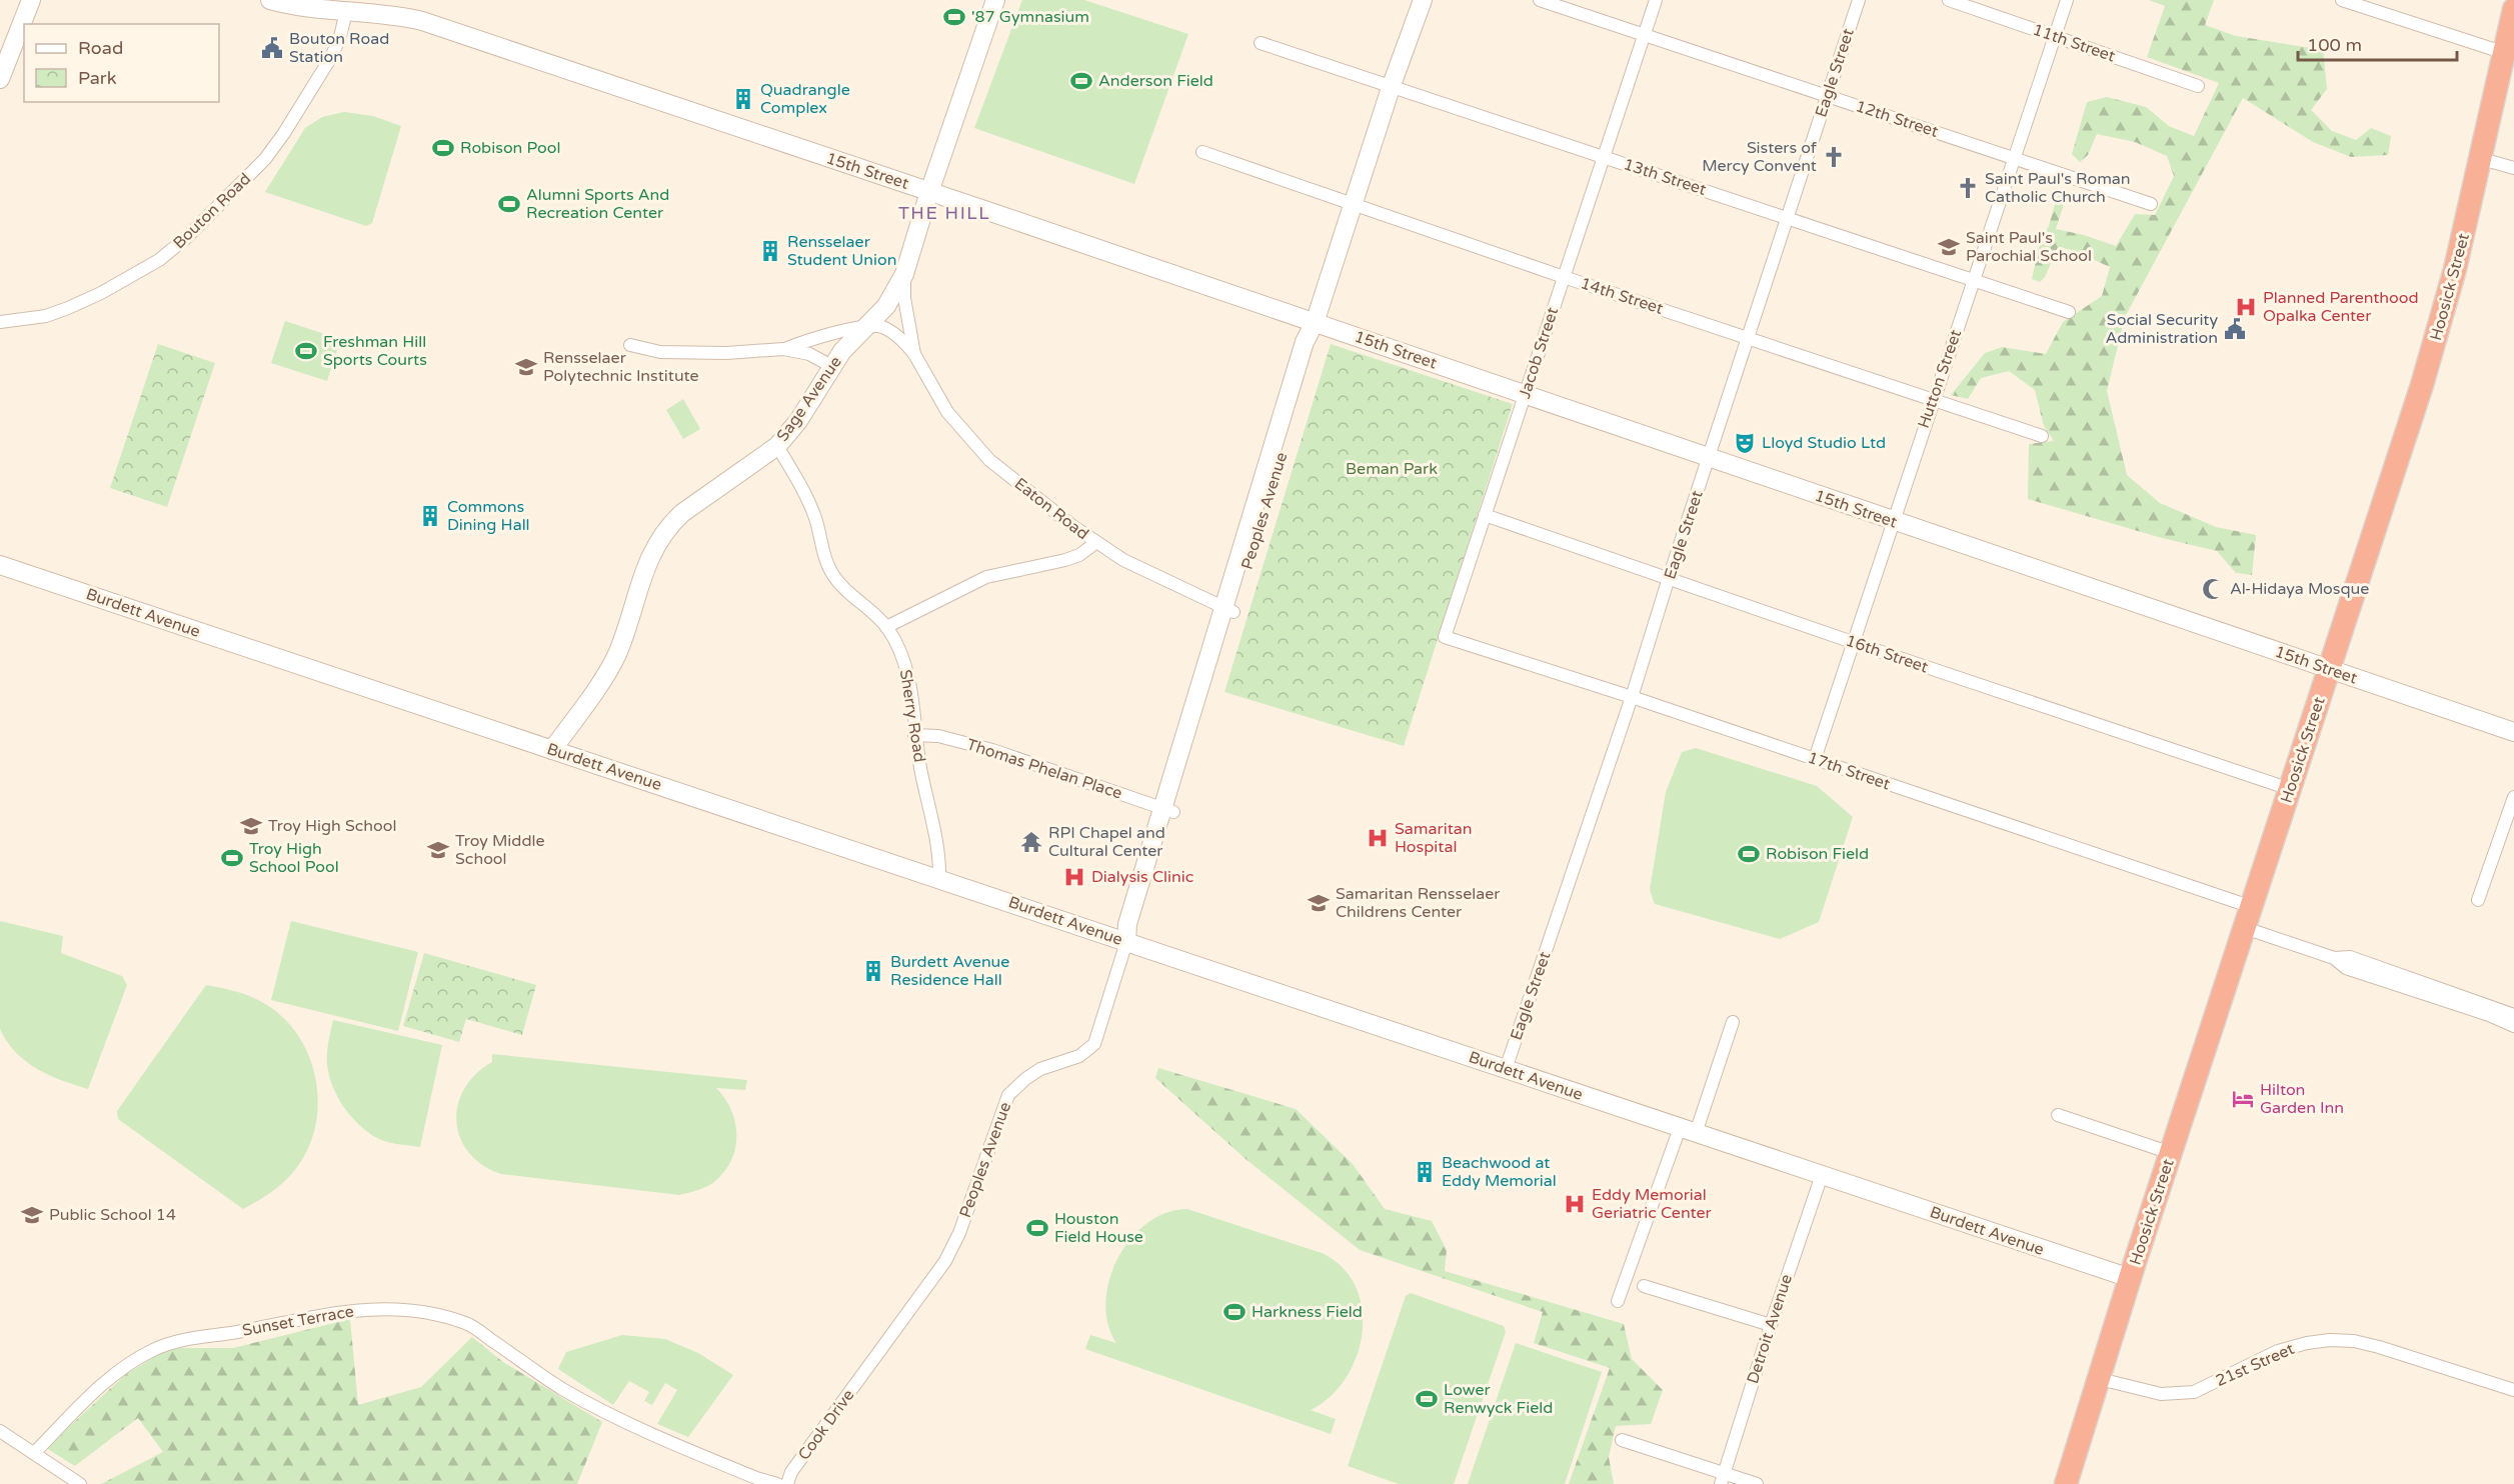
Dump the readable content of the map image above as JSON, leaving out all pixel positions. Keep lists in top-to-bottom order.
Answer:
{
  "streets": {
    "highway": ["Hoosick Street"],
    "street": [
      "11th Street",
      "Eagle Street",
      "12th Street",
      "15th Street",
      "13th Street",
      "Bouton Road",
      "14th Street",
      "Jacob Street",
      "Hutton Street",
      "Sage Avenue",
      "Eaton Road",
      "Peoples Avenue",
      "Burdett Avenue",
      "16th Street",
      "Sherry Road",
      "Thomas Phelan Place",
      "17th Street",
      "Sunset Terrace",
      "Detroit Avenue",
      "21st Street",
      "Cook Drive"
    ]
  },
  "crossings": [
    ["11th Street", "Hutton Street"],
    ["Eagle Street", "12th Street"],
    ["Eagle Street", "15th Street"],
    ["Eagle Street", "13th Street"],
    ["Eagle Street", "14th Street"],
    ["Eagle Street", "Burdett Avenue"],
    ["Eagle Street", "16th Street"],
    ["Eagle Street", "17th Street"],
    ["12th Street", "Jacob Street"],
    ["12th Street", "Hutton Street"],
    ["15th Street", "Bouton Road"],
    ["15th Street", "Hoosick Street"],
    ["15th Street", "Jacob Street"],
    ["15th Street", "Hutton Street"],
    ["15th Street", "Sage Avenue"],
    ["15th Street", "Peoples Avenue"],
    ["13th Street", "Jacob Street"],
    ["13th Street", "Hutton Street"],
    ["13th Street", "Peoples Avenue"],
    ["Hoosick Street", "Burdett Avenue"],
    ["Hoosick Street", "16th Street"],
    ["Hoosick Street", "17th Street"],
    ["Hoosick Street", "21st Street"],
    ["14th Street", "Jacob Street"],
    ["14th Street", "Hutton Street"],
    ["14th Street", "Peoples Avenue"],
    ["Jacob Street", "16th Street"],
    ["Jacob Street", "17th Street"],
    ["Hutton Street", "16th Street"],
    ["Hutton Street", "17th Street"],
    ["Sage Avenue", "Eaton Road"],
    ["Sage Avenue", "Burdett Avenue"],
    ["Sage Avenue", "Sherry Road"],
    ["Eaton Road", "Peoples Avenue"],
    ["Peoples Avenue", "Burdett Avenue"],
    ["Peoples Avenue", "Thomas Phelan Place"],
    ["Peoples Avenue", "Cook Drive"],
    ["Burdett Avenue", "Sherry Road"],
    ["Burdett Avenue", "Detroit Avenue"],
    ["Sherry Road", "Thomas Phelan Place"]
  ],
  "districts": ["THE HILL"],
  "parks": ["Beman Park"],
  "places": {
    "sports": [
      "'87 Gymnasium",
      "Anderson Field",
      "Robison Pool",
      "Alumni Sports And Recreation Center",
      "Freshman Hill Sports Courts",
      "Robison Field",
      "Troy High School Pool",
      "Houston Field House",
      "Harkness Field",
      "Lower Renwyck Field"
    ],
    "public building": ["Bouton Road Station", "Social Security Administration"],
    "building": [
      "Quadrangle Complex",
      "Rensselaer Student Union",
      "Commons Dining Hall",
      "Burdett Avenue Residence Hall",
      "Beachwood at Eddy Memorial"
    ],
    "church": ["Sisters of Mercy Convent", "Saint Paul's Roman Catholic Church"],
    "school or university": [
      "Saint Paul's Parochial School",
      "Rensselaer Polytechnic Institute",
      "Troy High School",
      "Troy Middle School",
      "Samaritan Rensselaer Childrens Center",
      "Public School 14"
    ],
    "hospital": [
      "Planned Parenthood Opalka Center",
      "Samaritan Hospital",
      "Dialysis Clinic",
      "Eddy Memorial Geriatric Center"
    ],
    "theatre": ["Lloyd Studio Ltd"],
    "mosque": ["Al-Hidaya Mosque"],
    "temple": ["RPI Chapel and Cultural Center"],
    "hotel": ["Hilton Garden Inn"]
  },
  "legend": ["Road", "Park"],
  "scale_bar": "100 m"
}
